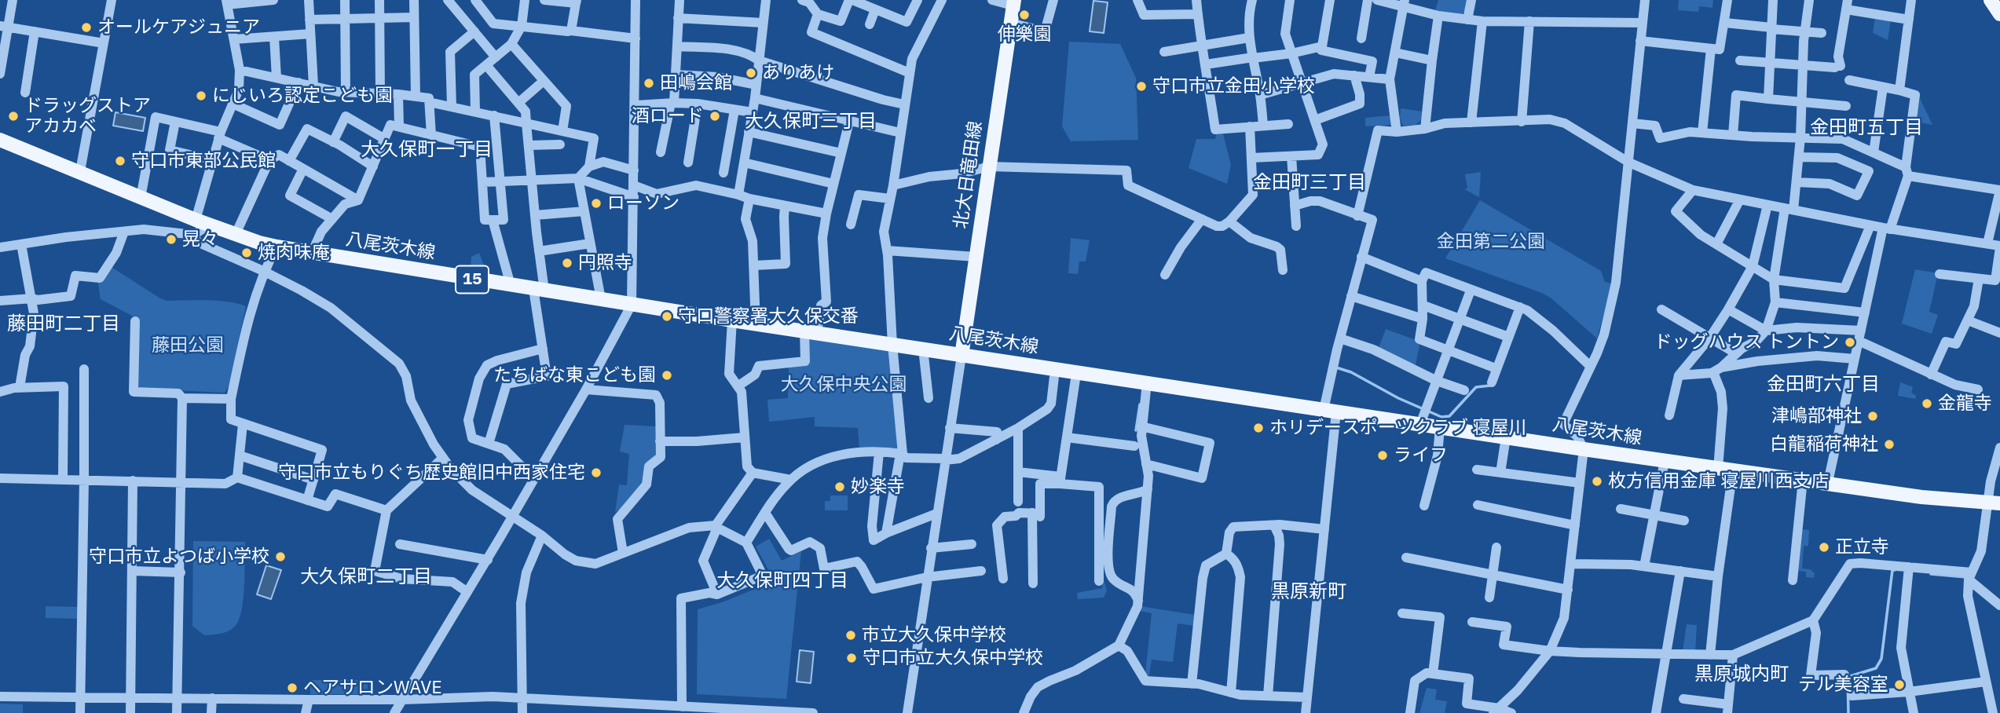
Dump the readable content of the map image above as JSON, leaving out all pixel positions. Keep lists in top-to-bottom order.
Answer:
{
  "streets": {
    "main road": ["北大日竜田線", "八尾茨木線", "15"]
  },
  "crossings": [
    ["北大日竜田線", "八尾茨木線"]
  ],
  "districts": [
    "大久保町三丁目",
    "金田町五丁目",
    "大久保町一丁目",
    "金田町三丁目",
    "藤田町二丁目",
    "金田町六丁目",
    "大久保町二丁目",
    "大久保町四丁目",
    "黒原新町",
    "黒原城内町"
  ],
  "parks": ["金田第二公園", "藤田公園", "大久保中央公園"],
  "places": [
    "伸樂園",
    "オールケアジュニア",
    "ありあけ",
    "田嶋会館",
    "守口市立金田小学校",
    "にじいろ認定こども園",
    "ドラッグストア アカカベ",
    "酒ロード",
    "守口市東部公民館",
    "ローソン",
    "晃々",
    "焼肉味庵",
    "円照寺",
    "守口警察署大久保交番",
    "ドッグハウス トントン",
    "たちばな東こども園",
    "金龍寺",
    "津嶋部神社",
    "ホリデースポーツクラブ 寝屋川",
    "白龍稲荷神社",
    "ライフ",
    "守口市立もりぐち歴史館旧中西家住宅",
    "枚方信用金庫 寝屋川西支店",
    "妙楽寺",
    "正立寺",
    "守口市立よつば小学校",
    "市立大久保中学校",
    "守口市立大久保中学校",
    "テル美容室",
    "ヘアサロンWAVE"
  ]
}
